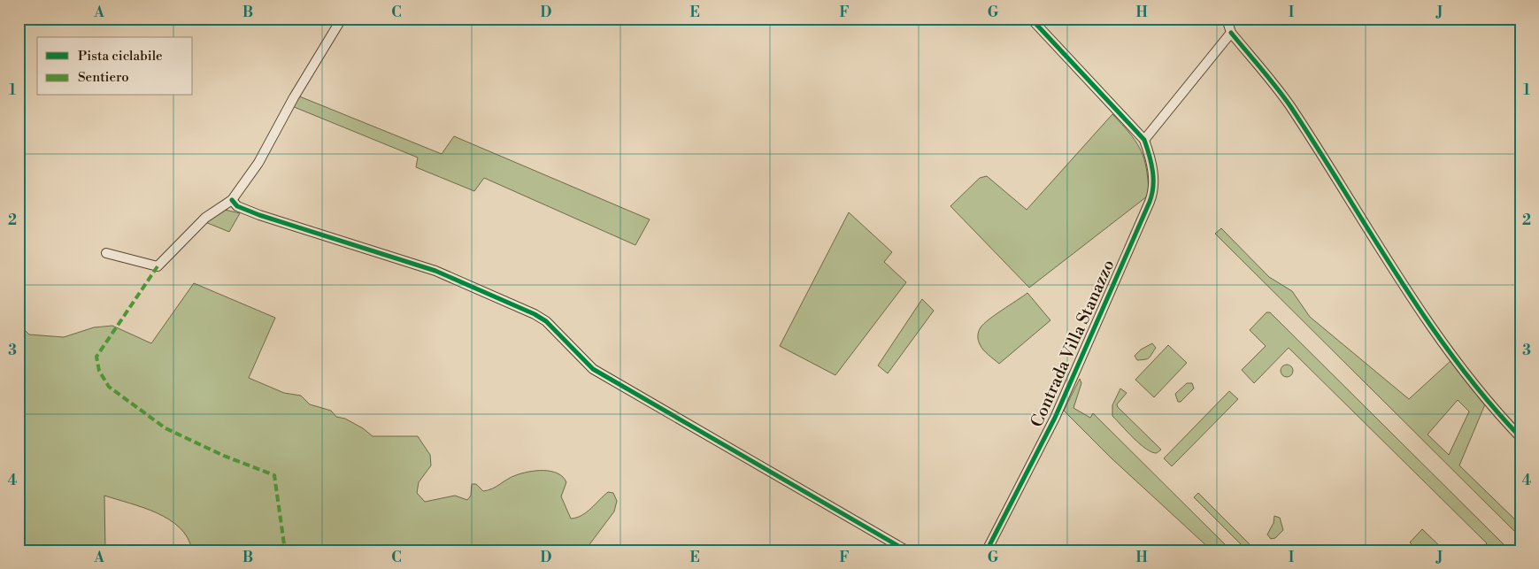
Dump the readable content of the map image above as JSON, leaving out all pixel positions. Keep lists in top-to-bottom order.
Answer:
{
  "streets": {
    "street": ["Contrada Villa Stanazzo"]
  },
  "legend": ["Pista ciclabile", "Sentiero"],
  "grid": {
    "columns": [
      "A",
      "B",
      "C",
      "D",
      "E",
      "F",
      "G",
      "H",
      "I",
      "J"
    ],
    "rows": [
      "1",
      "2",
      "3",
      "4"
    ]
  }
}
